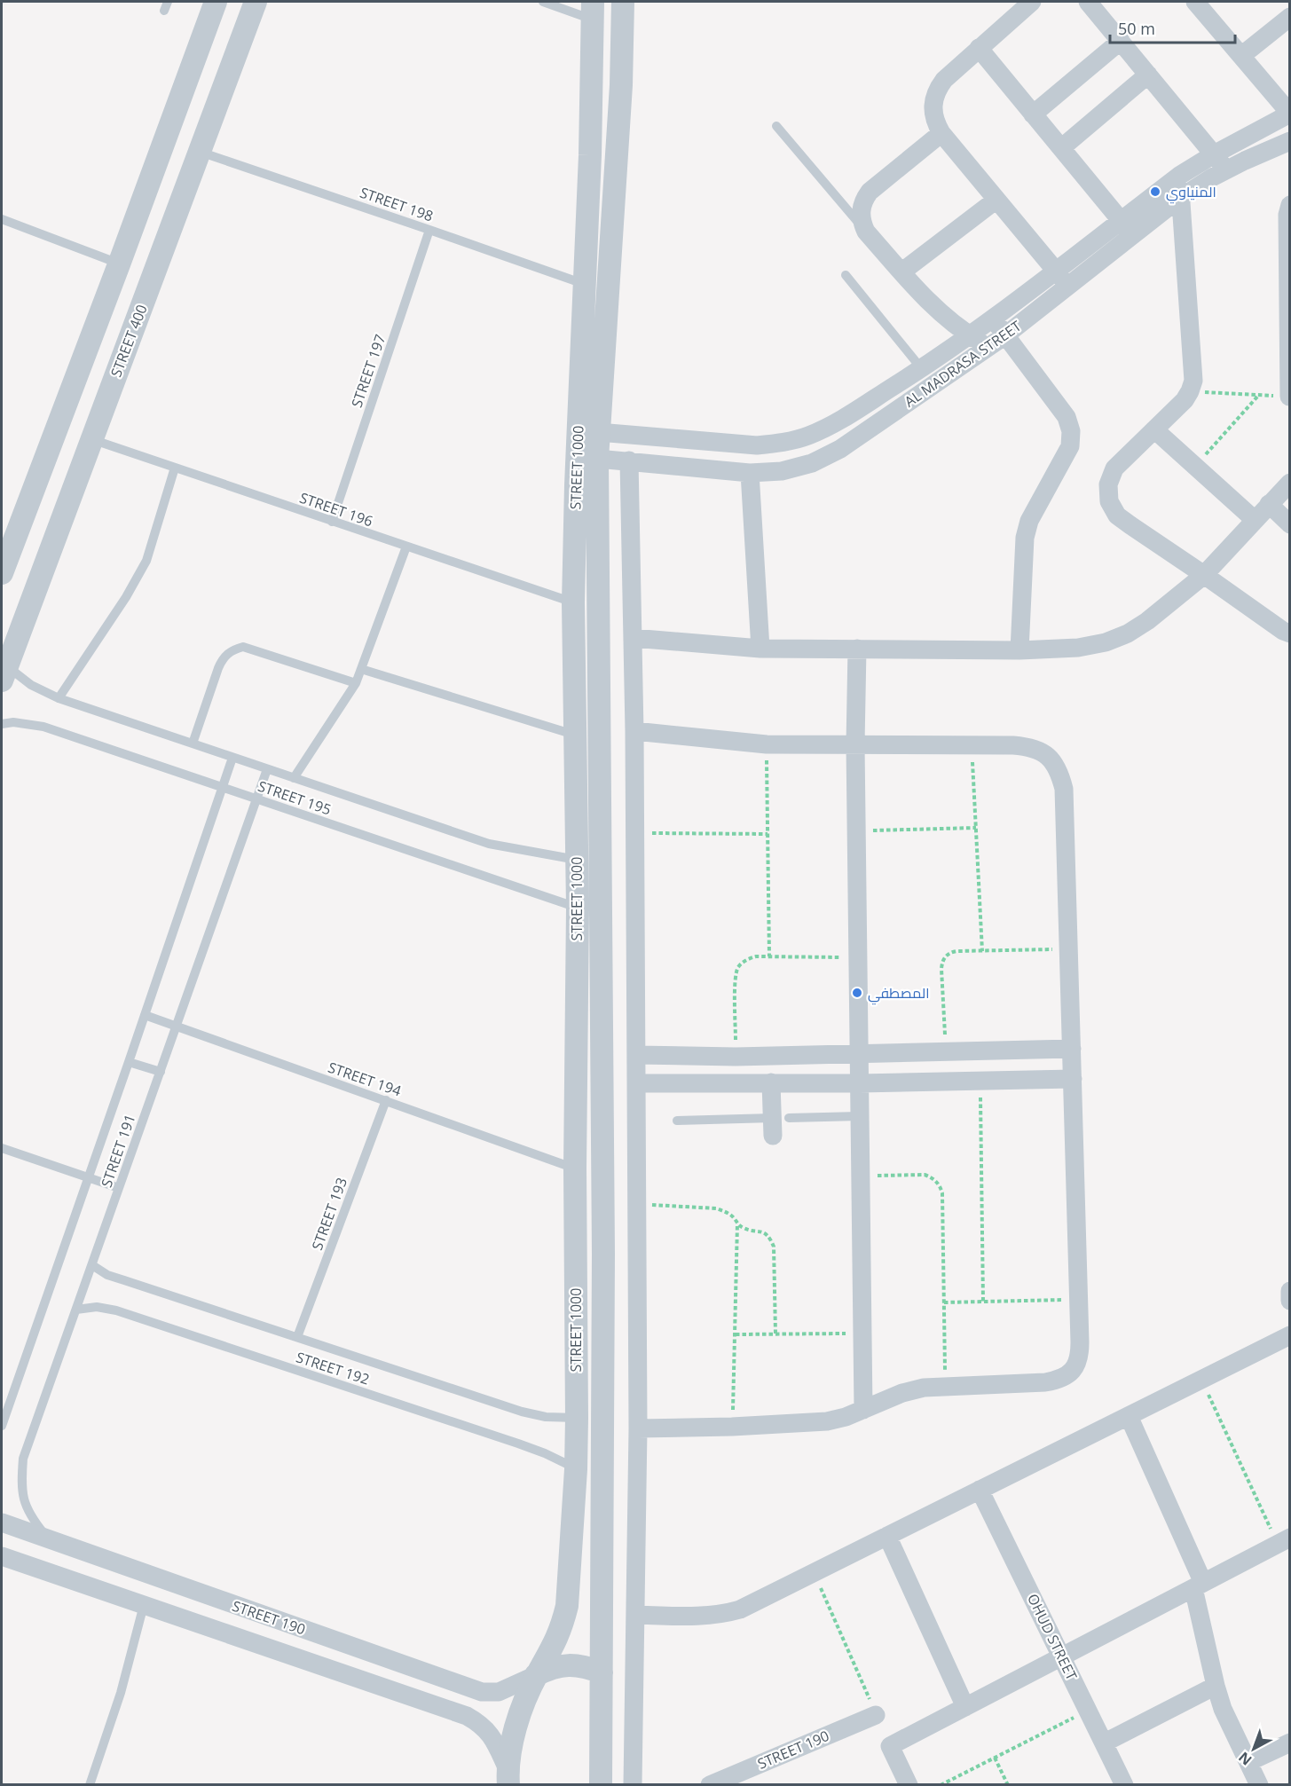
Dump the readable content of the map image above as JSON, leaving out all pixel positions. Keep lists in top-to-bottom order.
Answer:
{
  "streets": {
    "street": [
      "STREET 400",
      "AL MADRASA STREET",
      "STREET 1000",
      "STREET 190",
      "OHUD STREET"
    ],
    "lane": [
      "STREET 198",
      "STREET 197",
      "STREET 196",
      "STREET 195",
      "STREET 194",
      "STREET 191",
      "STREET 193",
      "STREET 192"
    ]
  },
  "crossings": [
    ["STREET 198", "STREET 400"],
    ["STREET 198", "STREET 197"],
    ["STREET 198", "STREET 1000"],
    ["STREET 400", "STREET 196"],
    ["STREET 400", "STREET 195"],
    ["AL MADRASA STREET", "STREET 1000"],
    ["STREET 197", "STREET 196"],
    ["STREET 1000", "STREET 196"],
    ["STREET 1000", "STREET 195"],
    ["STREET 1000", "STREET 194"],
    ["STREET 1000", "STREET 192"],
    ["STREET 1000", "STREET 190"],
    ["STREET 195", "STREET 191"],
    ["STREET 194", "STREET 191"],
    ["STREET 194", "STREET 193"],
    ["STREET 191", "STREET 192"],
    ["STREET 191", "STREET 190"],
    ["STREET 193", "STREET 192"]
  ],
  "places": ["المنياوي", "المصطفي"],
  "scale_bar": "50 m",
  "north": "bottom left"
}
